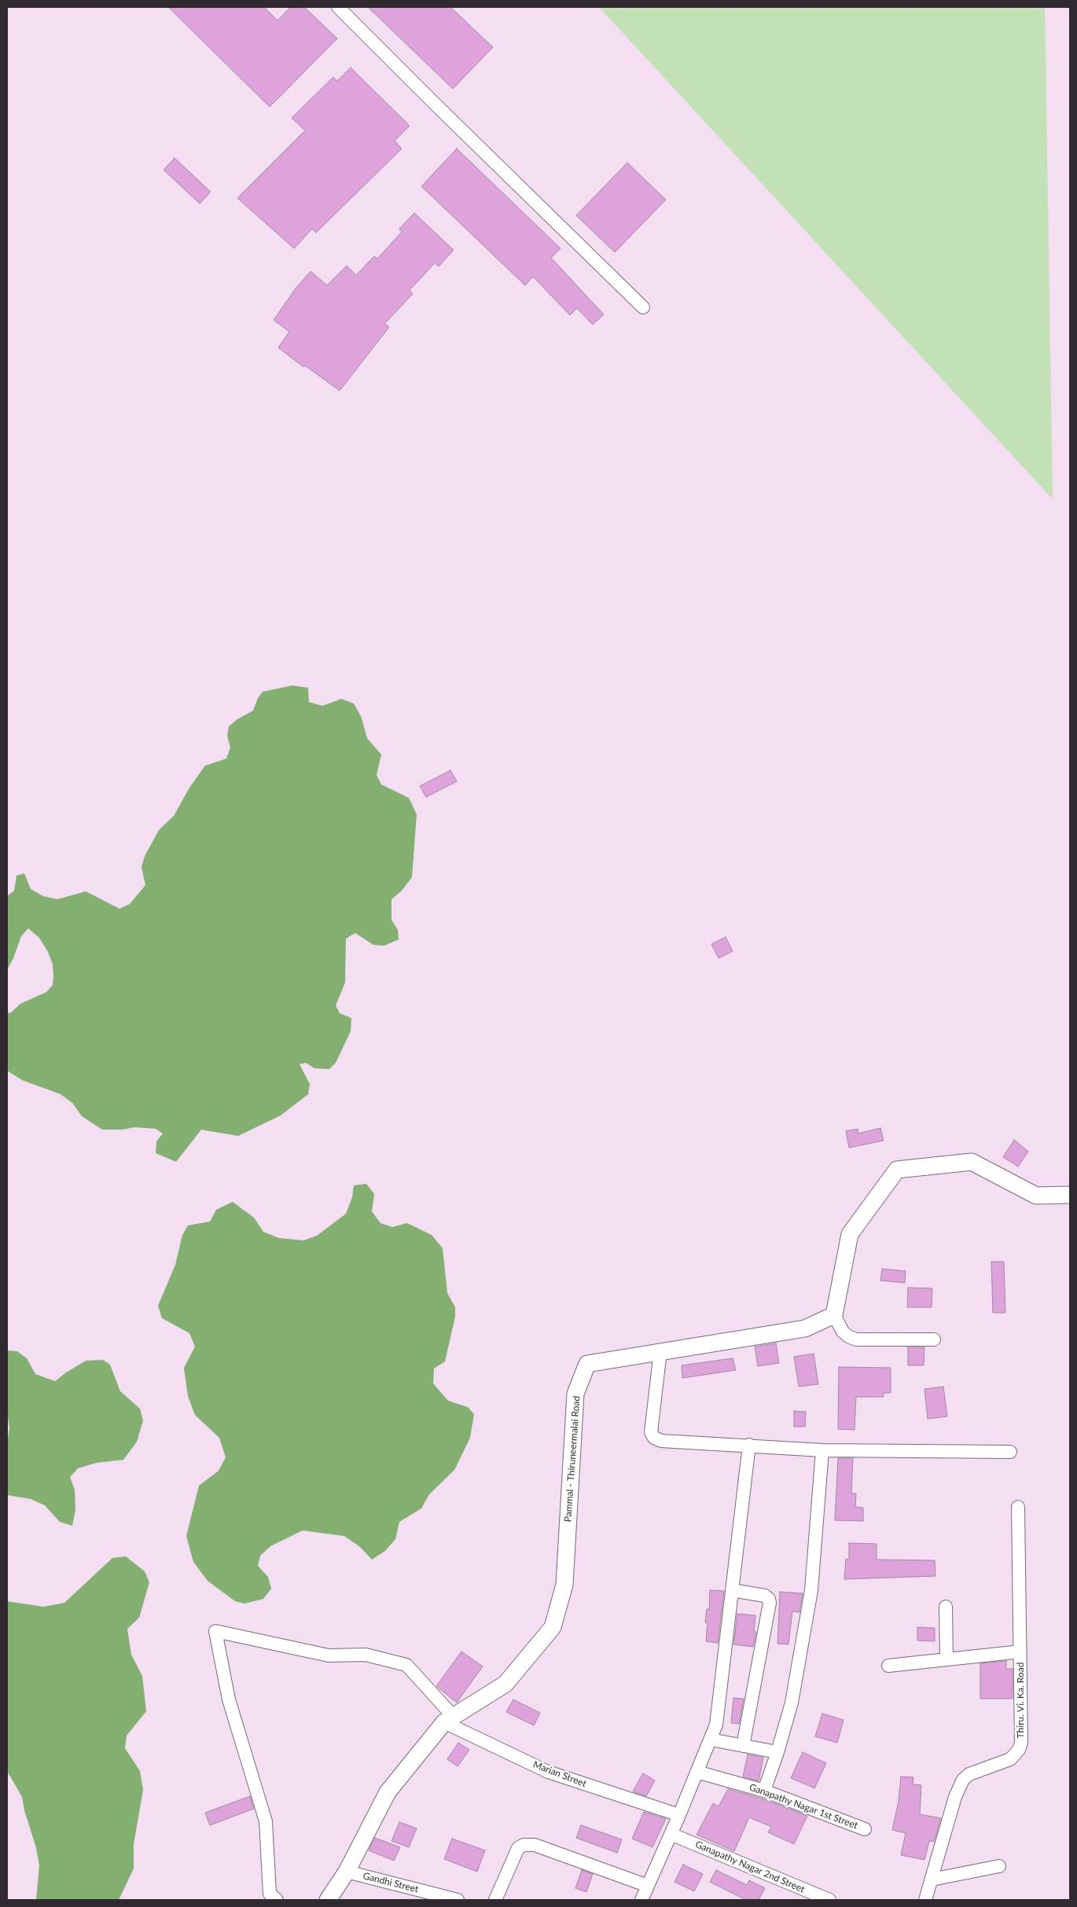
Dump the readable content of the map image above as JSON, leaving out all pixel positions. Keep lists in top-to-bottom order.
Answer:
{
  "streets": {
    "street": [
      "Pammal - Thiruneermalai Road",
      "Thiru. Vi. Ka. Road",
      "Marian Street",
      "Ganapathy Nagar 1st Street",
      "Ganapathy Nagar 2nd Street",
      "Gandhi Street"
    ]
  },
  "crossings": [
    ["Pammal - Thiruneermalai Road", "Marian Street"],
    ["Pammal - Thiruneermalai Road", "Gandhi Street"]
  ]
}
